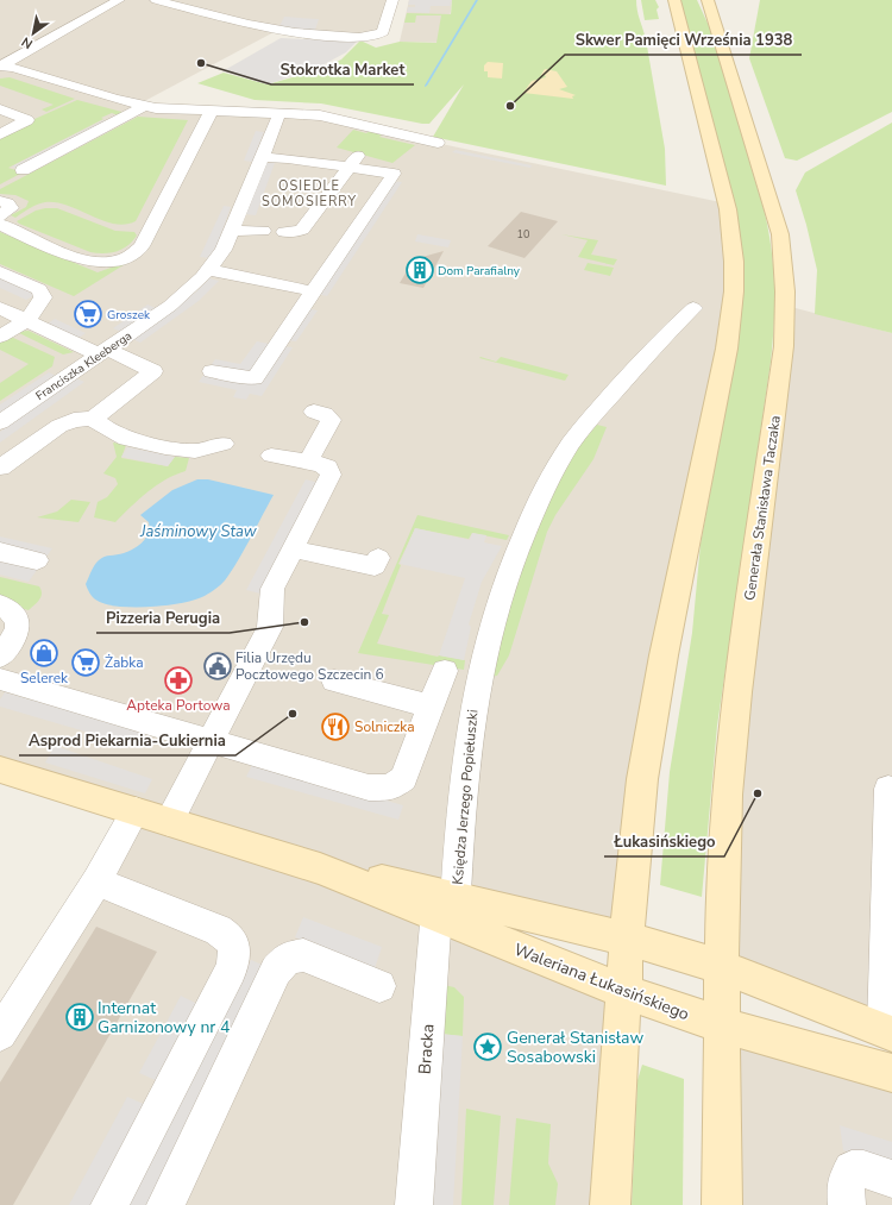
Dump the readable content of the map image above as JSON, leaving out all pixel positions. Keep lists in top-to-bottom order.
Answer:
{
  "streets": {
    "main road": ["Generała Stanisława Taczaka", "Waleriana Łukasińskiego"],
    "street": ["Franciszka Kleeberga", "Księdza Jerzego Popiełuszki", "Bracka"]
  },
  "crossings": [
    ["Generała Stanisława Taczaka", "Waleriana Łukasińskiego"],
    ["Księdza Jerzego Popiełuszki", "Waleriana Łukasińskiego"],
    ["Księdza Jerzego Popiełuszki", "Bracka"],
    ["Waleriana Łukasińskiego", "Bracka"]
  ],
  "districts": ["OSIEDLE SOMOSIERRY"],
  "water": ["Jaśminowy Staw"],
  "places": {
    "other": [
      "Stokrotka Market",
      "Skwer Pamięci Września 1938",
      "Pizzeria Perugia",
      "Asprod Piekarnia-Cukiernia",
      "Łukasińskiego"
    ],
    "building": ["Dom Parafialny", "Internat Garnizonowy nr 4"],
    "supermarket": ["Groszek", "Żabka"],
    "shop": ["Selerek"],
    "public building": ["Filia Urzędu Pocztowego Szczecin 6"],
    "pharmacy": ["Apteka Portowa"],
    "restaurant": ["Solniczka"],
    "place": ["Generał Stanisław Sosabowski"]
  },
  "house_numbers": ["10"],
  "north": "bottom left"
}
